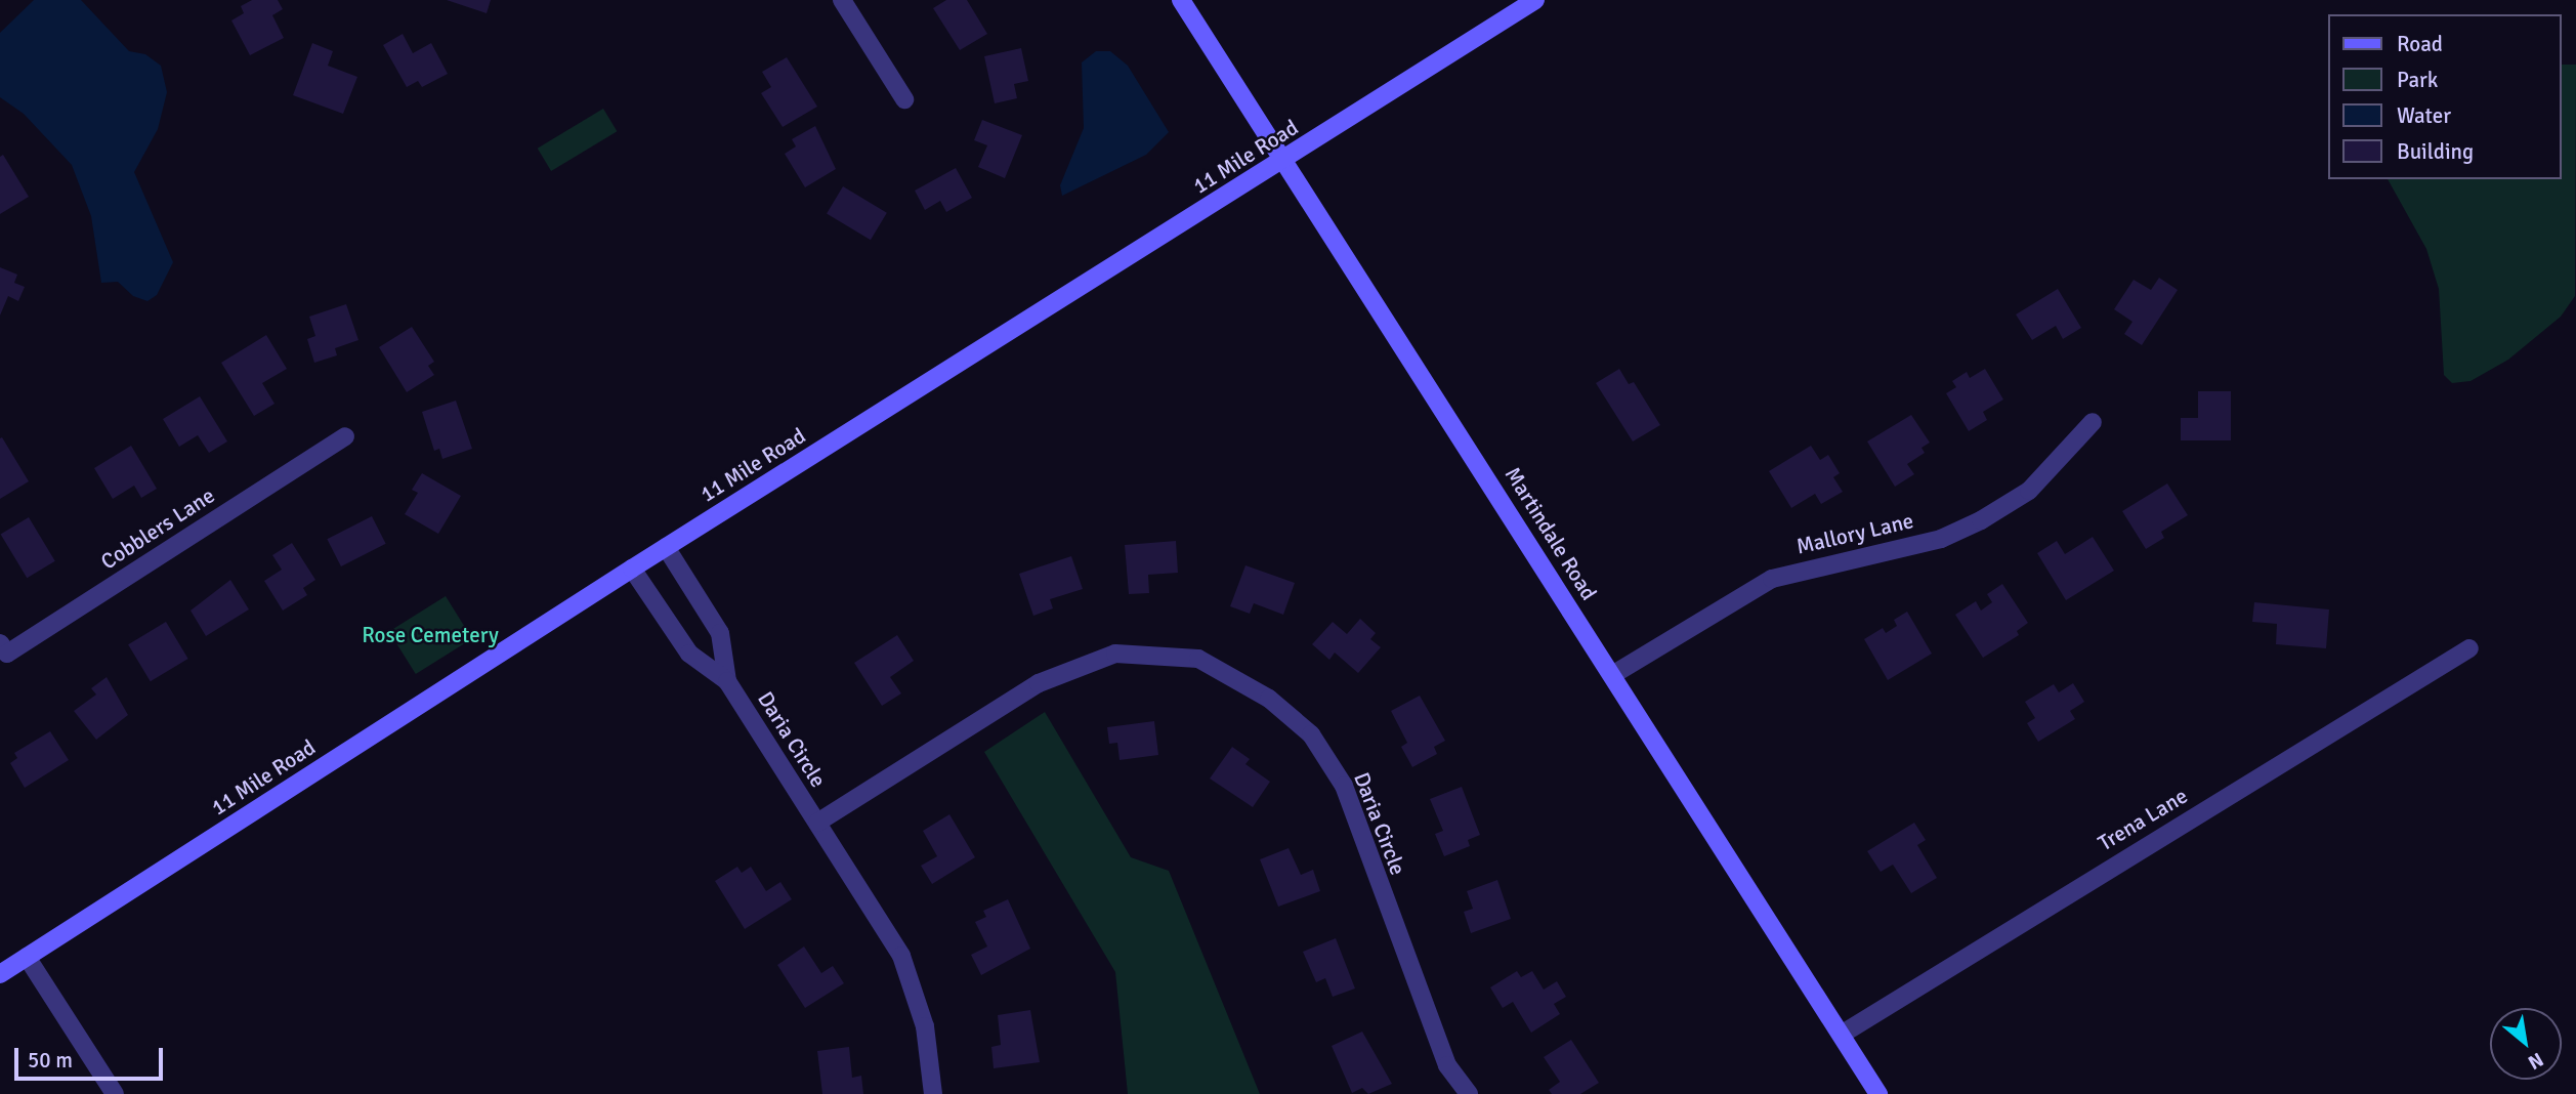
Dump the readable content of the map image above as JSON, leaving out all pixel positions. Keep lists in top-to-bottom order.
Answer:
{
  "streets": {
    "street": [
      "11 Mile Road",
      "Cobblers Lane",
      "Martindale Road",
      "Mallory Lane",
      "Daria Circle",
      "Trena Lane"
    ]
  },
  "crossings": [
    ["11 Mile Road", "Martindale Road"],
    ["11 Mile Road", "Daria Circle"],
    ["Martindale Road", "Mallory Lane"],
    ["Martindale Road", "Trena Lane"]
  ],
  "parks": ["Rose Cemetery"],
  "legend": [
    "Road",
    "Park",
    "Water",
    "Building"
  ],
  "scale_bar": "50 m",
  "north": "bottom right"
}
